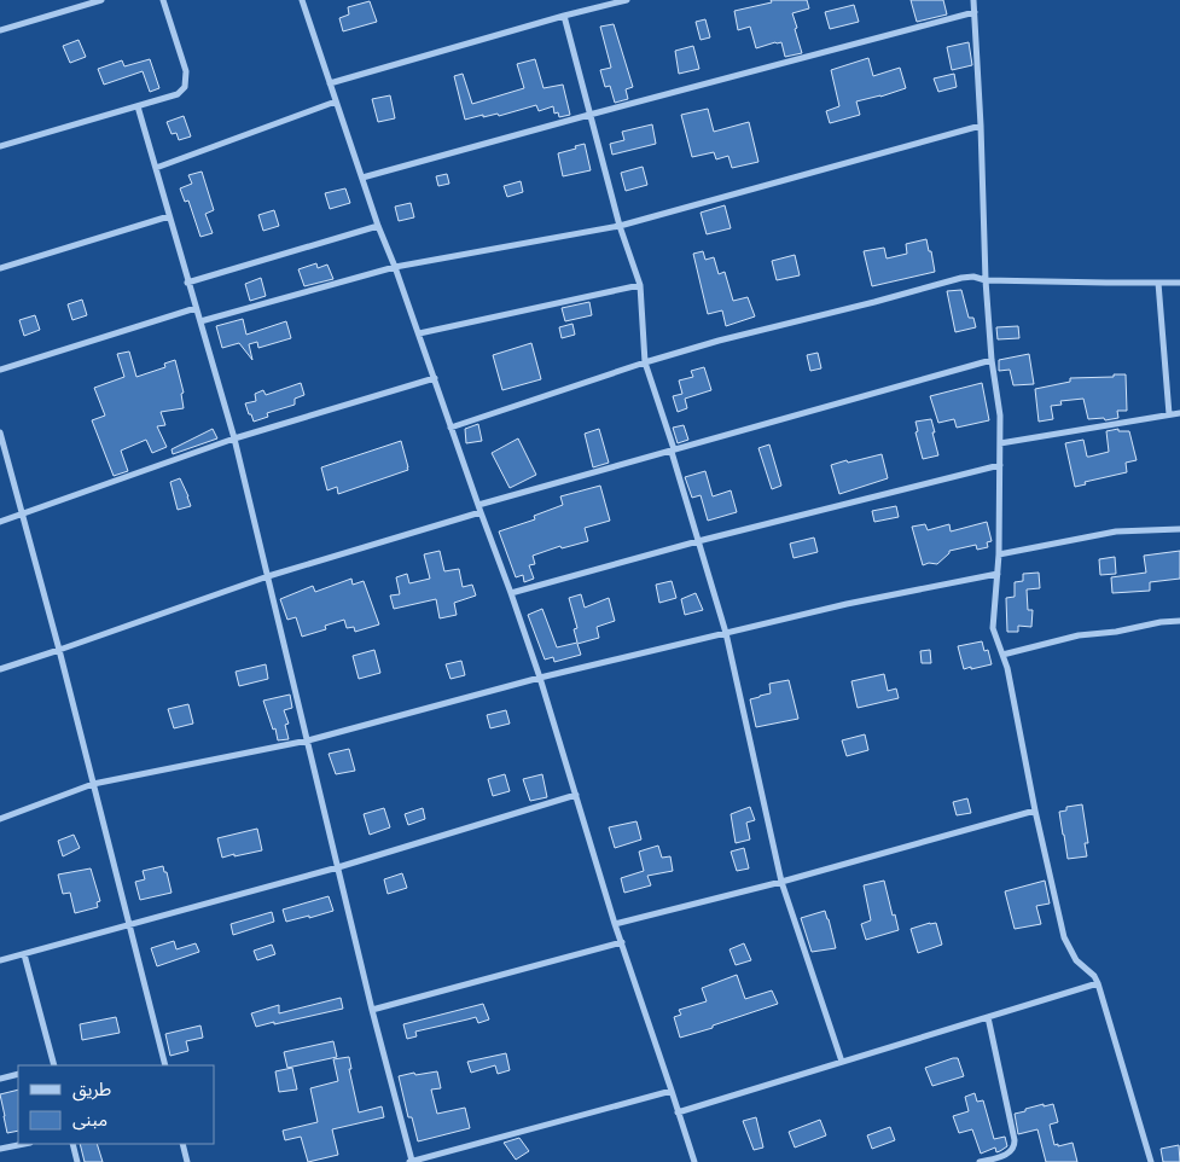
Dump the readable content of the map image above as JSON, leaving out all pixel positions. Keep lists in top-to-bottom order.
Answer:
{
  "legend": ["طريق", "مبنى"]
}
